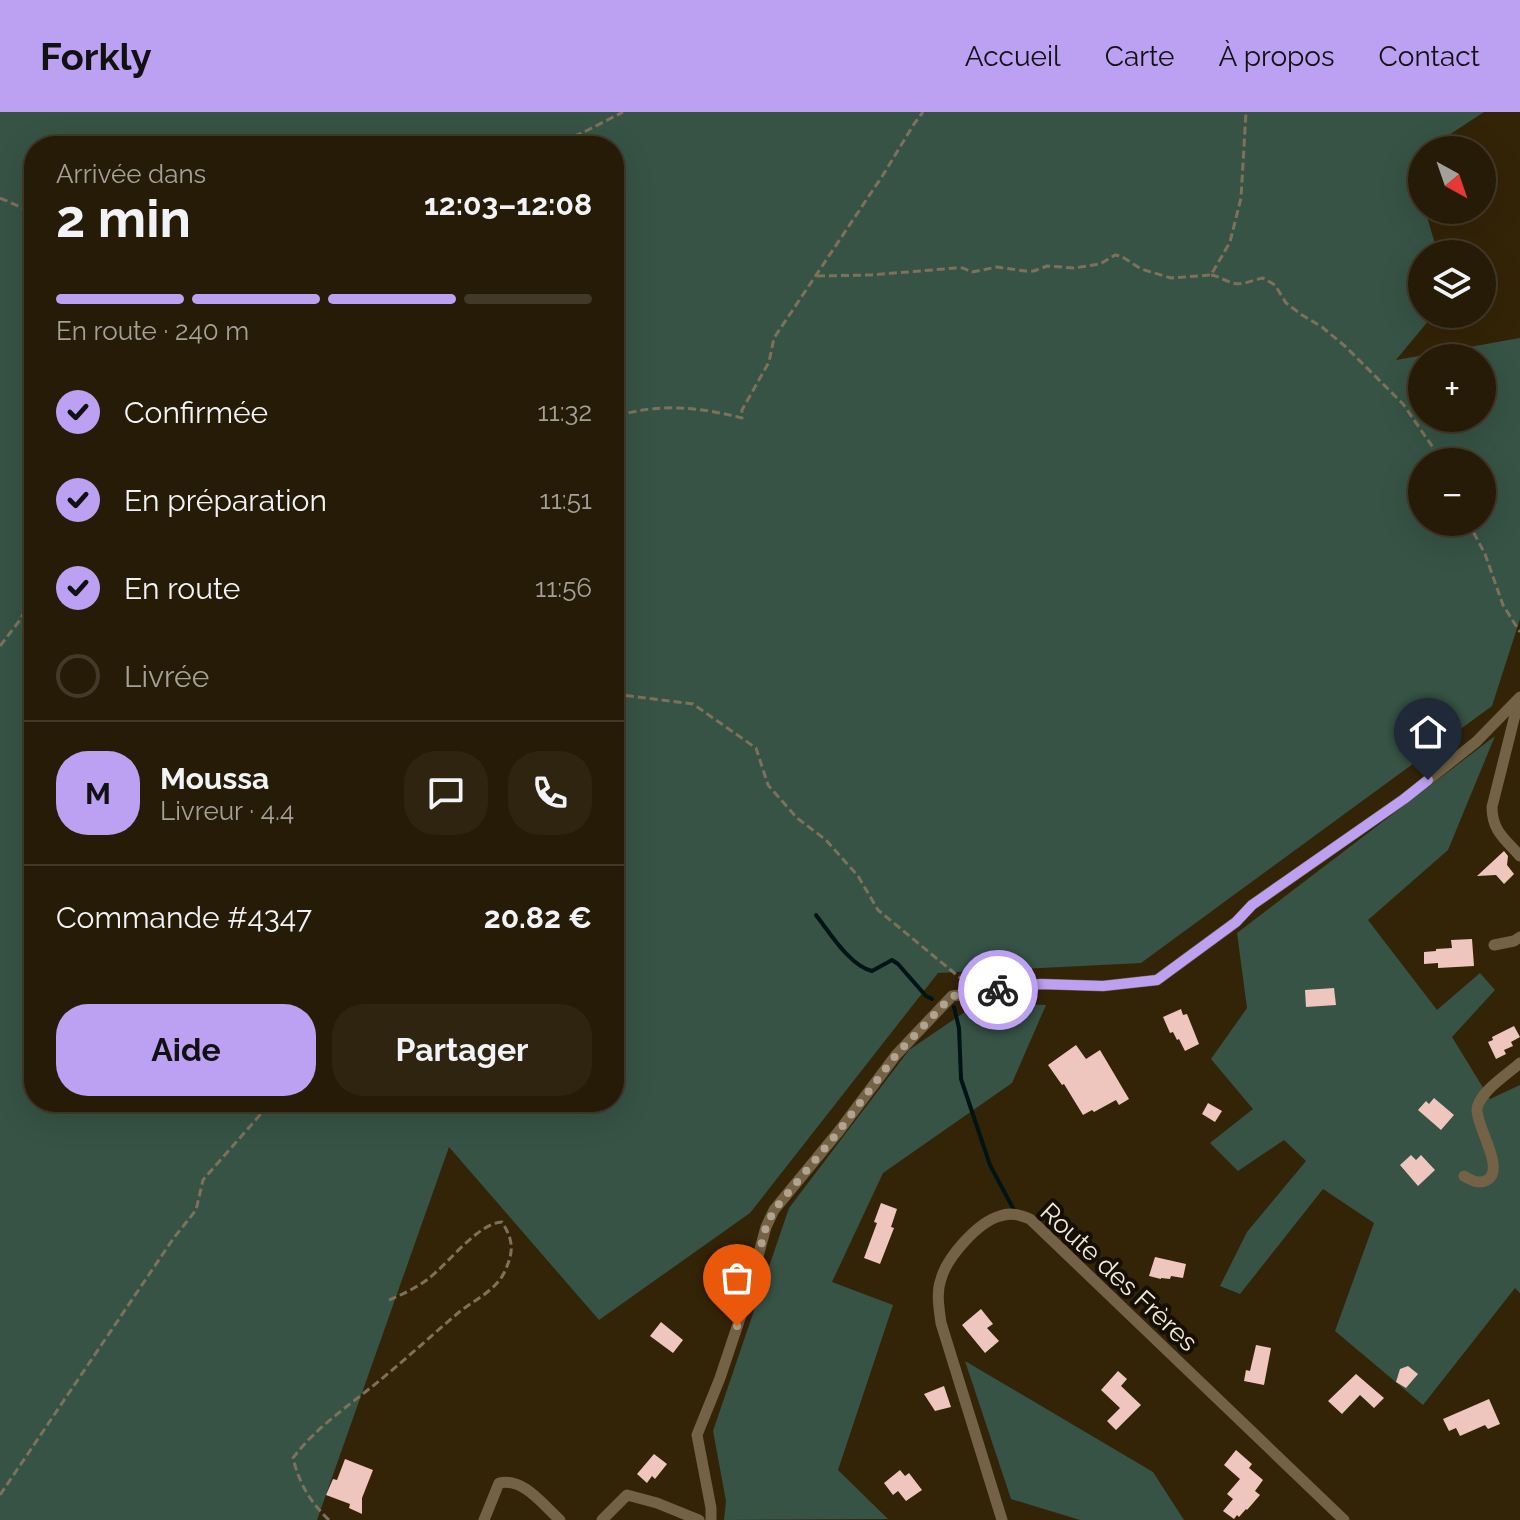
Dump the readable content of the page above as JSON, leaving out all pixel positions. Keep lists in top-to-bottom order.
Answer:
{
  "streets": {
    "street": ["Route des Frères"]
  },
  "north": "bottom right",
  "page": {
    "header": "Forkly",
    "nav": [
      "Accueil",
      "Carte",
      "À propos",
      "Contact"
    ],
    "map_buttons": ["+", "−"],
    "heading": ["2 min", "Arrivée dans", "12:03–12:08"],
    "panel": [
      "Moussa",
      "Livreur · 4.4",
      "Commande #4347",
      "20.82 €"
    ],
    "bar": "En route · 240 m",
    "list": [
      ["Confirmée", "11:32"],
      ["En préparation", "11:51"],
      ["En route", "11:56"],
      "Livrée"
    ],
    "round": "M",
    "buttons": ["Aide", "Partager"]
  }
}
